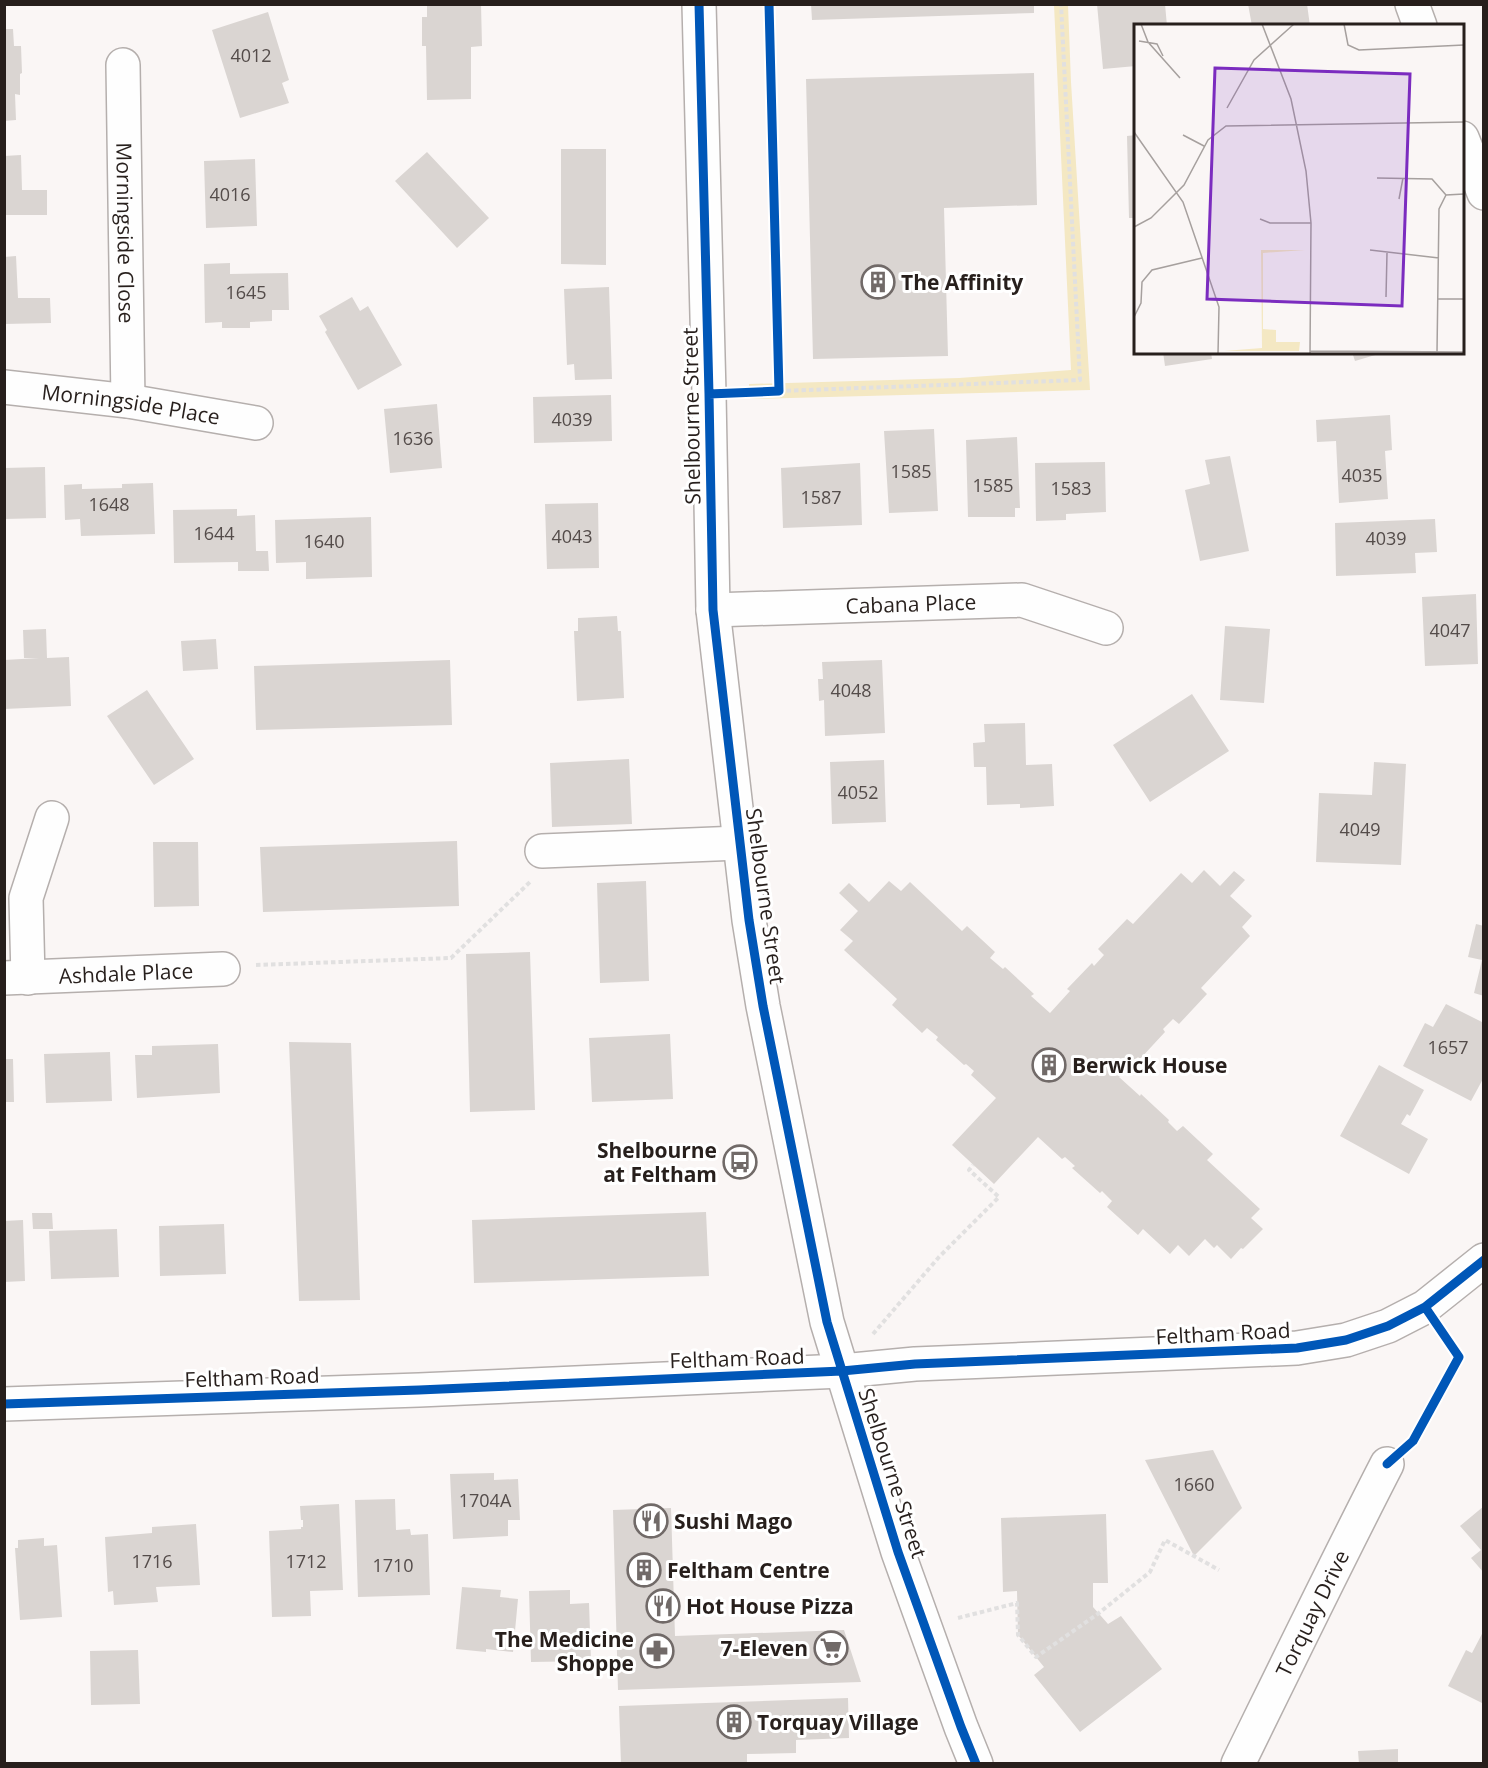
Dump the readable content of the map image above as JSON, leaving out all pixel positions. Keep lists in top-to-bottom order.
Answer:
{
  "streets": {
    "street": [
      "Morningside Close",
      "Morningside Place",
      "Shelbourne Street",
      "Cabana Place",
      "Ashdale Place",
      "Feltham Road",
      "Torquay Drive"
    ]
  },
  "crossings": [
    ["Morningside Close", "Morningside Place"],
    ["Shelbourne Street", "Cabana Place"],
    ["Shelbourne Street", "Feltham Road"]
  ],
  "places": {
    "building": [
      "The Affinity",
      "Berwick House",
      "Feltham Centre",
      "Torquay Village"
    ],
    "bus stop": ["Shelbourne at Feltham"],
    "restaurant": ["Sushi Mago", "Hot House Pizza"],
    "supermarket": ["7-Eleven"],
    "pharmacy": ["The Medicine Shoppe"]
  },
  "house_numbers": [
    "4012",
    "4016",
    "1645",
    "4039",
    "1636",
    "1585",
    "4035",
    "1585",
    "1583",
    "1587",
    "1648",
    "1644",
    "4043",
    "4039",
    "1640",
    "4047",
    "4048",
    "4052",
    "4049",
    "1657",
    "1660",
    "1704A",
    "1716",
    "1712",
    "1710"
  ]
}
